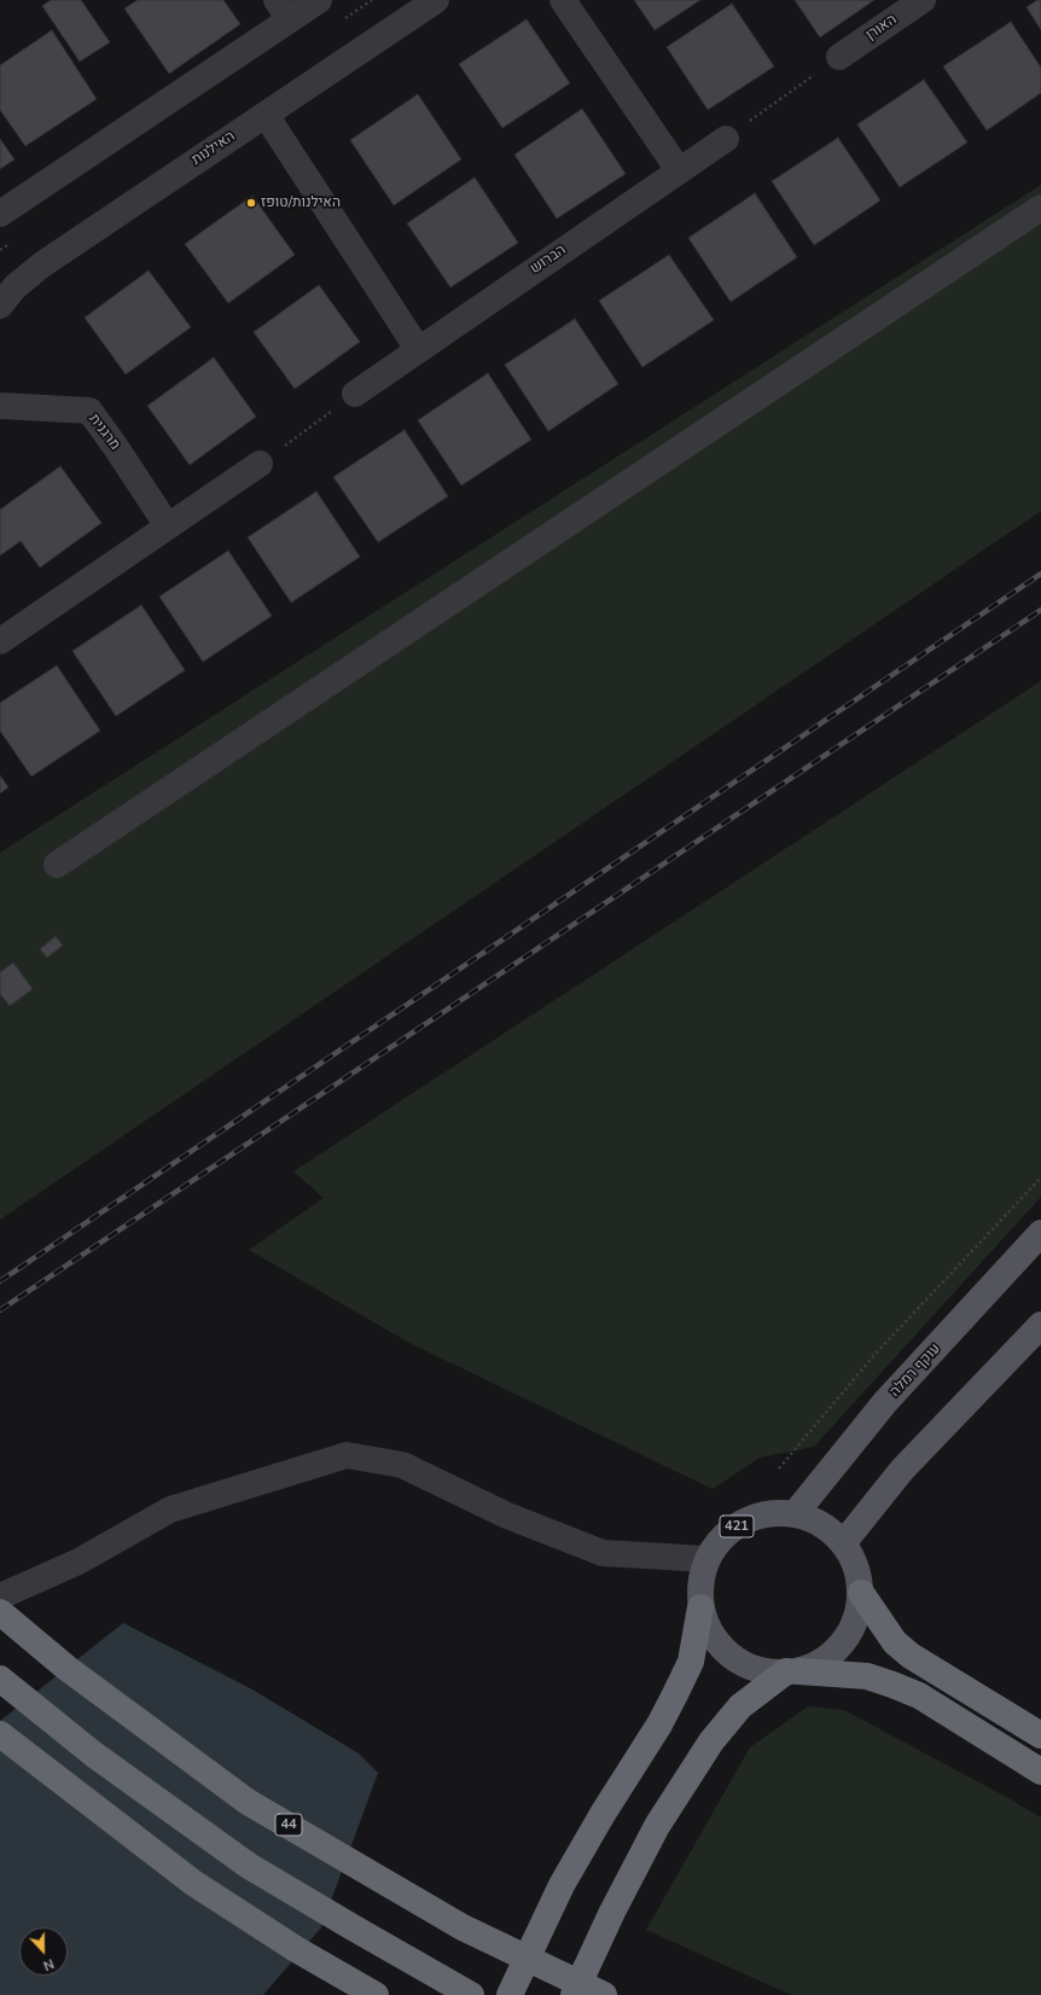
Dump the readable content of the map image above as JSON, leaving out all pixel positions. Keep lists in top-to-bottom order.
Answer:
{
  "streets": {
    "highway": ["421", "44"],
    "main road": ["עוקף רמלה"],
    "street": [
      "האורן",
      "האילנות",
      "הברוש",
      "מרגנית"
    ]
  },
  "crossings": [
    ["עוקף רמלה", "421"]
  ],
  "places": ["האילנות/טופז"],
  "north": "bottom"
}
